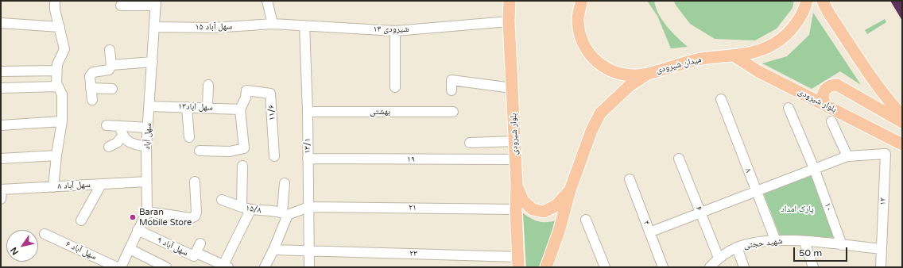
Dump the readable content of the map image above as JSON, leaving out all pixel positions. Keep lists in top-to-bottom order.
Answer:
{
  "streets": {
    "main road": ["میدان شیرودی", "بلوار شیرودی"],
    "street": [
      "سهل آباد ۱۵",
      "شیرودی ۱۳",
      "سهل اباد۱۳",
      "بهشتی",
      "۱۱/۶",
      "سهل آباد",
      "۱۳/۱",
      "۱۹",
      "۸",
      "سهل آباد ۸",
      "۱۲",
      "۱۰",
      "۲۱",
      "۶",
      "۱۵/۸",
      "۴",
      "شهید حجتی",
      "سهل آباد ۹",
      "سهل آباد ۶",
      "۲۳"
    ]
  },
  "crossings": [
    ["سهل آباد ۱۵", "شیرودی ۱۳"],
    ["سهل آباد ۱۵", "سهل آباد"],
    ["شیرودی ۱۳", "بلوار شیرودی"],
    ["شیرودی ۱۳", "۱۳/۱"],
    ["میدان شیرودی", "بلوار شیرودی"],
    ["بلوار شیرودی", "۱۹"],
    ["بلوار شیرودی", "۲۱"],
    ["بلوار شیرودی", "۲۳"],
    ["سهل اباد۱۳", "۱۱/۶"],
    ["سهل اباد۱۳", "سهل آباد"],
    ["بهشتی", "۱۳/۱"],
    ["سهل آباد", "سهل آباد ۸"],
    ["سهل آباد", "سهل آباد ۹"],
    ["۱۳/۱", "۱۹"],
    ["۱۳/۱", "۲۱"],
    ["۱۳/۱", "۲۳"],
    ["۸", "شهید حجتی"],
    ["۱۲", "شهید حجتی"],
    ["۱۰", "شهید حجتی"],
    ["۶", "شهید حجتی"]
  ],
  "parks": ["پارک امداد"],
  "places": ["Baran Mobile Store"],
  "scale_bar": "50 m",
  "north": "bottom left"
}
